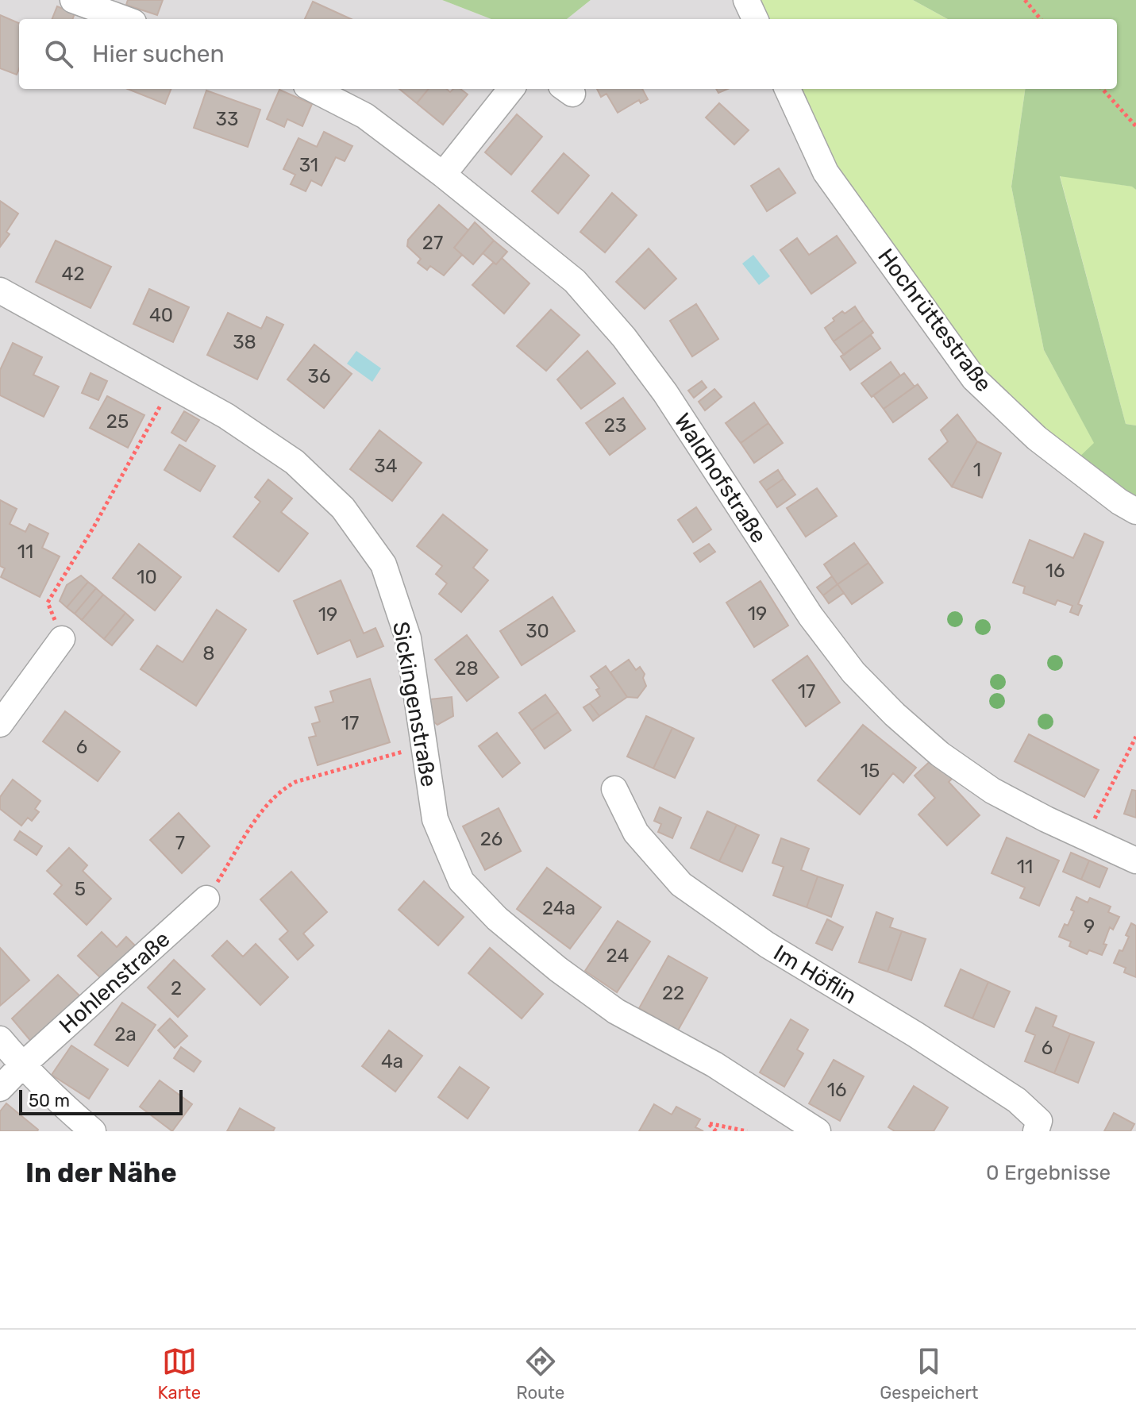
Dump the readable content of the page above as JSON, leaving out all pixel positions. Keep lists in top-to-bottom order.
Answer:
{
  "streets": {
    "street": [
      "Hochrüttestraße",
      "Waldhofstraße",
      "Sickingenstraße",
      "Im Höflin",
      "Hohlenstraße"
    ]
  },
  "house_numbers": [
    "33",
    "31",
    "27",
    "42",
    "40",
    "38",
    "36",
    "25",
    "23",
    "34",
    "1",
    "11",
    "16",
    "10",
    "19",
    "19",
    "30",
    "8",
    "28",
    "17",
    "17",
    "6",
    "15",
    "26",
    "7",
    "11",
    "5",
    "24a",
    "9",
    "24",
    "2",
    "22",
    "2a",
    "6",
    "4a",
    "16"
  ],
  "scale_bar": "50 m",
  "page": {
    "search": "Hier suchen",
    "scale": "50 m",
    "heading": ["In der Nähe", "0 Ergebnisse"],
    "nav": ["Karte", "Route", "Gespeichert"]
  }
}
